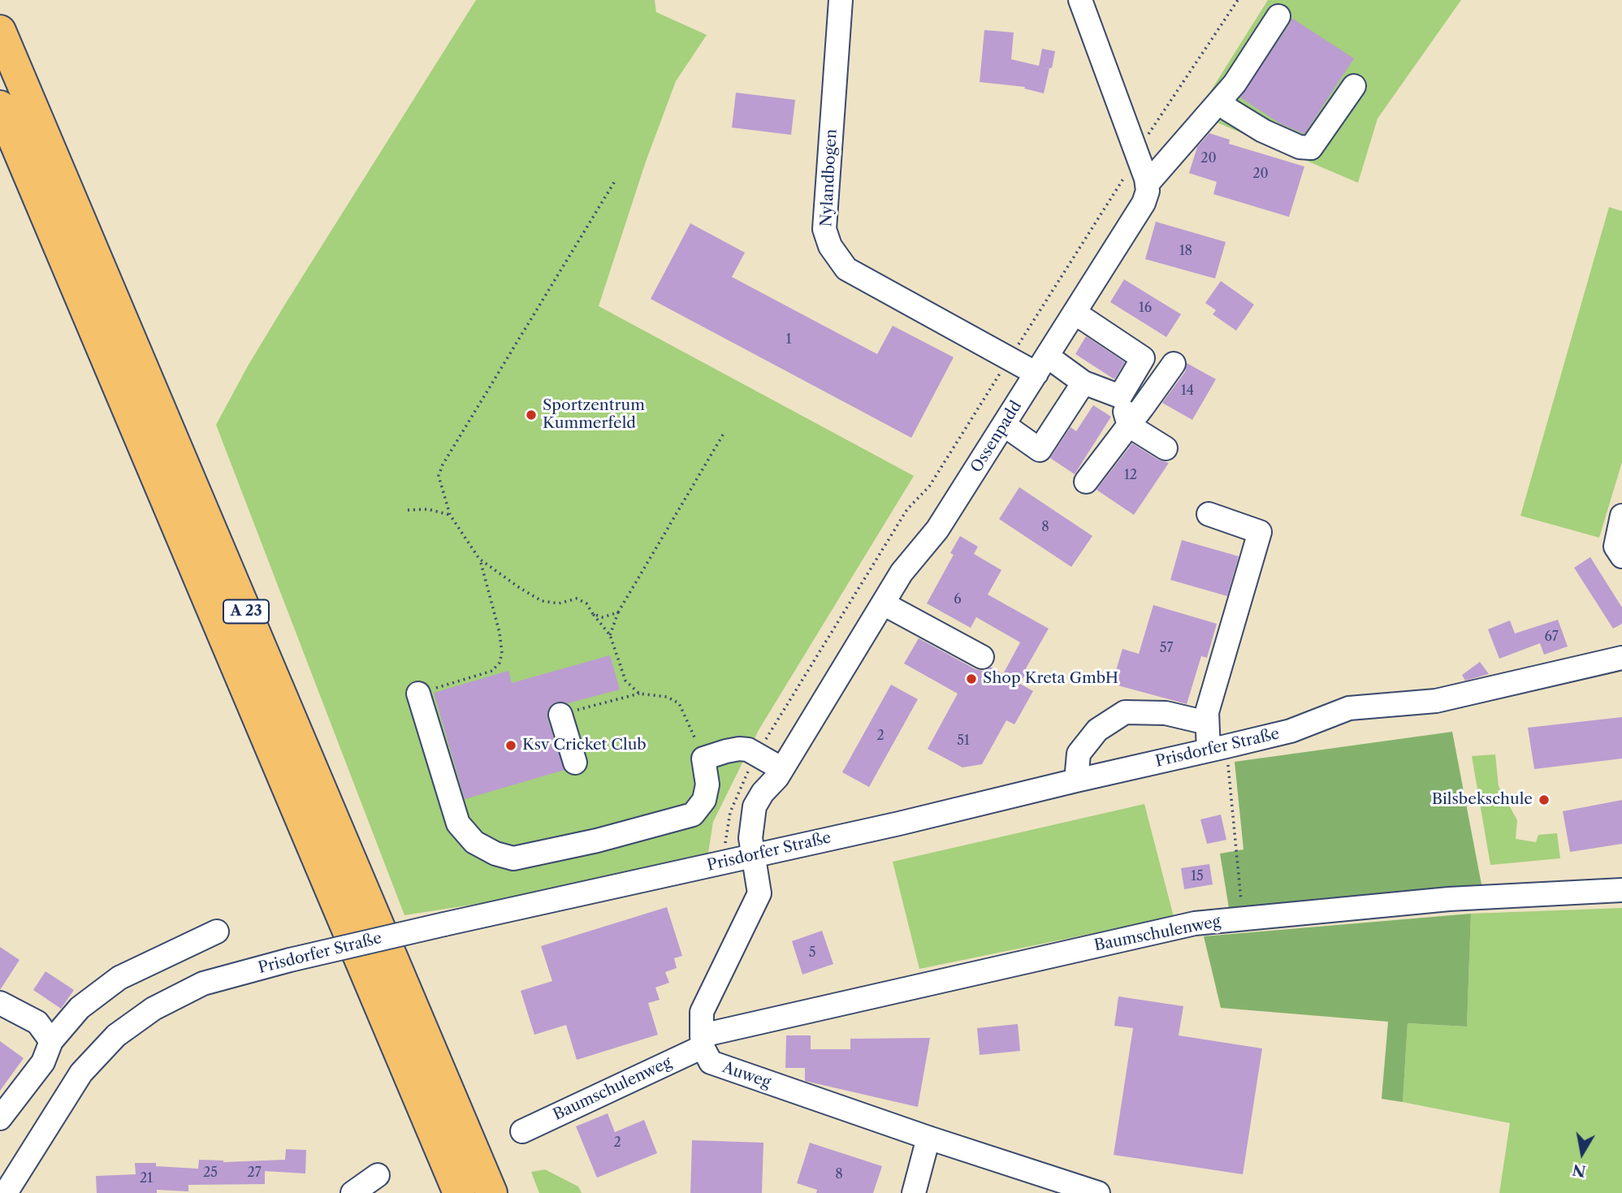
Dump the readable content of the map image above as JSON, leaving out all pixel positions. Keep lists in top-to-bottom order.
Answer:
{
  "streets": {
    "highway": ["A 23"],
    "street": [
      "Nylandbogen",
      "Ossenpadd",
      "Prisdorfer Straße",
      "Baumschulenweg",
      "Auweg"
    ]
  },
  "crossings": [
    ["Nylandbogen", "Ossenpadd"],
    ["Ossenpadd", "Prisdorfer Straße"],
    ["Baumschulenweg", "Auweg"]
  ],
  "places": [
    "Sportzentrum Kummerfeld",
    "Shop Kreta GmbH",
    "Ksv Cricket Club",
    "Bilsbekschule"
  ],
  "house_numbers": [
    "20",
    "20",
    "18",
    "16",
    "1",
    "14",
    "12",
    "8",
    "6",
    "67",
    "57",
    "2",
    "51",
    "15",
    "5",
    "2",
    "25",
    "27",
    "8",
    "21"
  ],
  "north": "bottom"
}
